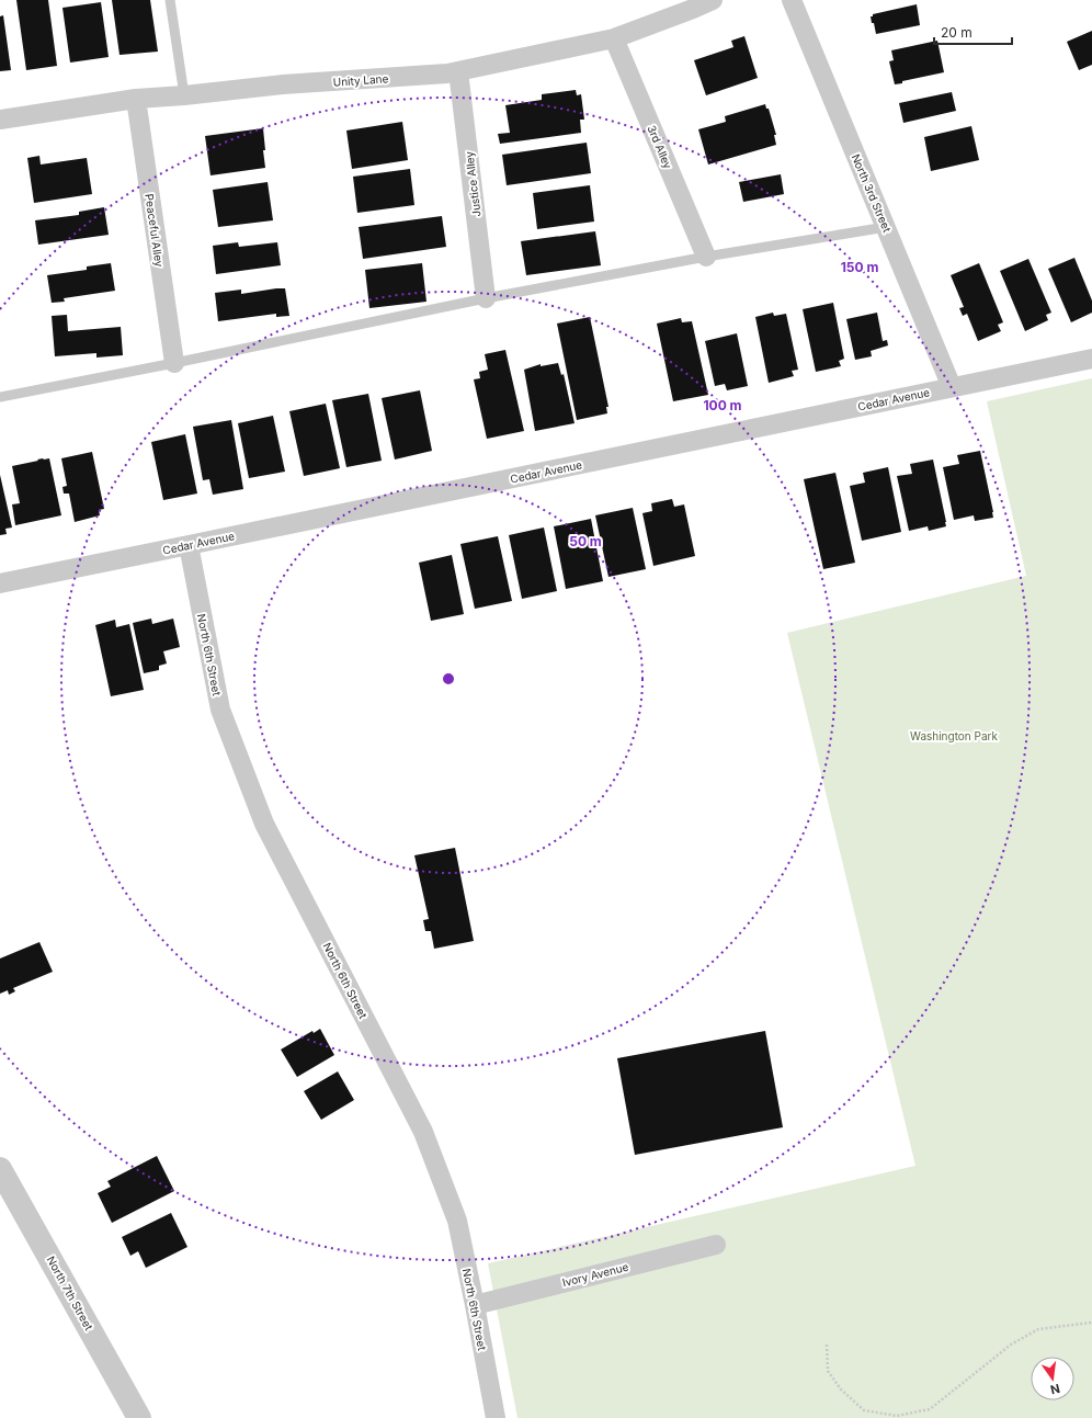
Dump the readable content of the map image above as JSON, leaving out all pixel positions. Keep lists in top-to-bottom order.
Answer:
{
  "streets": {
    "street": [
      "Unity Lane",
      "3rd Alley",
      "Justice Alley",
      "North 3rd Street",
      "Peaceful Alley",
      "Cedar Avenue",
      "North 6th Street",
      "Ivory Avenue",
      "North 7th Street"
    ]
  },
  "crossings": [
    ["Unity Lane", "3rd Alley"],
    ["Unity Lane", "Justice Alley"],
    ["Unity Lane", "Peaceful Alley"],
    ["North 3rd Street", "Cedar Avenue"],
    ["Cedar Avenue", "North 6th Street"],
    ["North 6th Street", "Ivory Avenue"]
  ],
  "parks": ["Washington Park"],
  "scale_bar": "20 m",
  "north": "bottom",
  "rings": ["150 m", "100 m", "50 m"]
}
